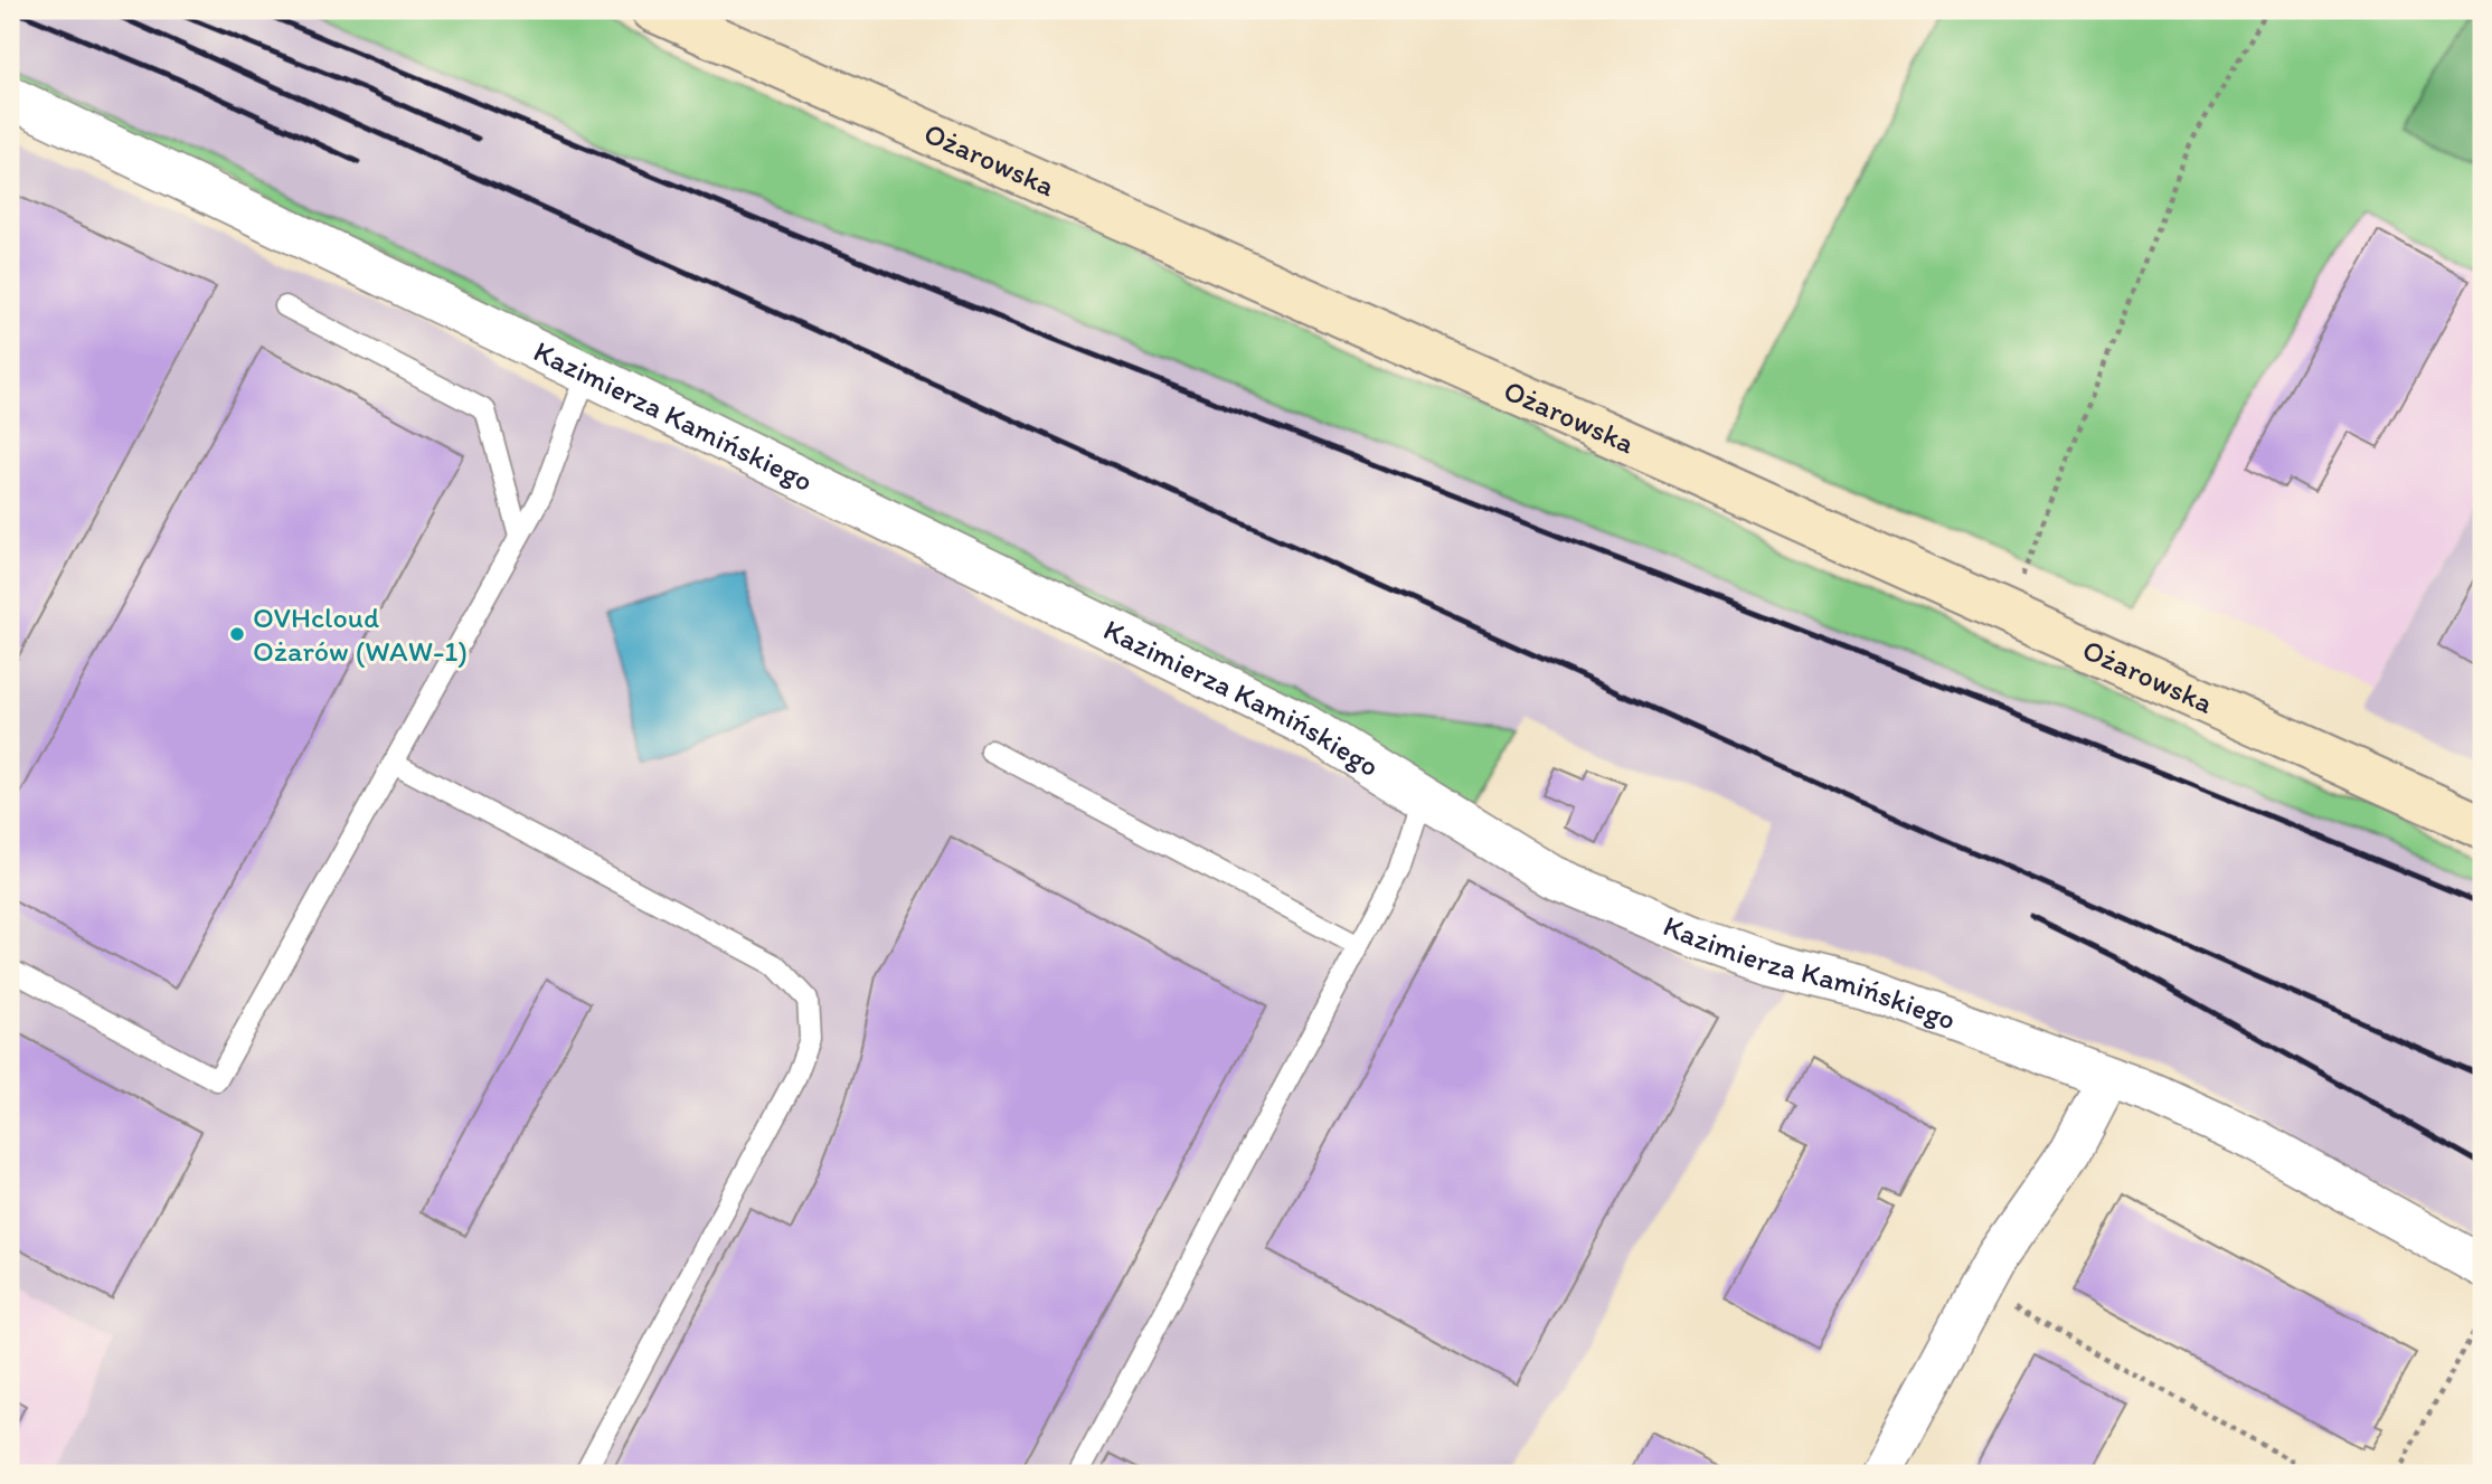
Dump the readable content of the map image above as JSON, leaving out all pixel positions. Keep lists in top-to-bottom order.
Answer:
{
  "streets": {
    "main road": ["Ożarowska"],
    "street": ["Kazimierza Kamińskiego"]
  },
  "places": ["OVHcloud Ożarów (WAW-1)"]
}
